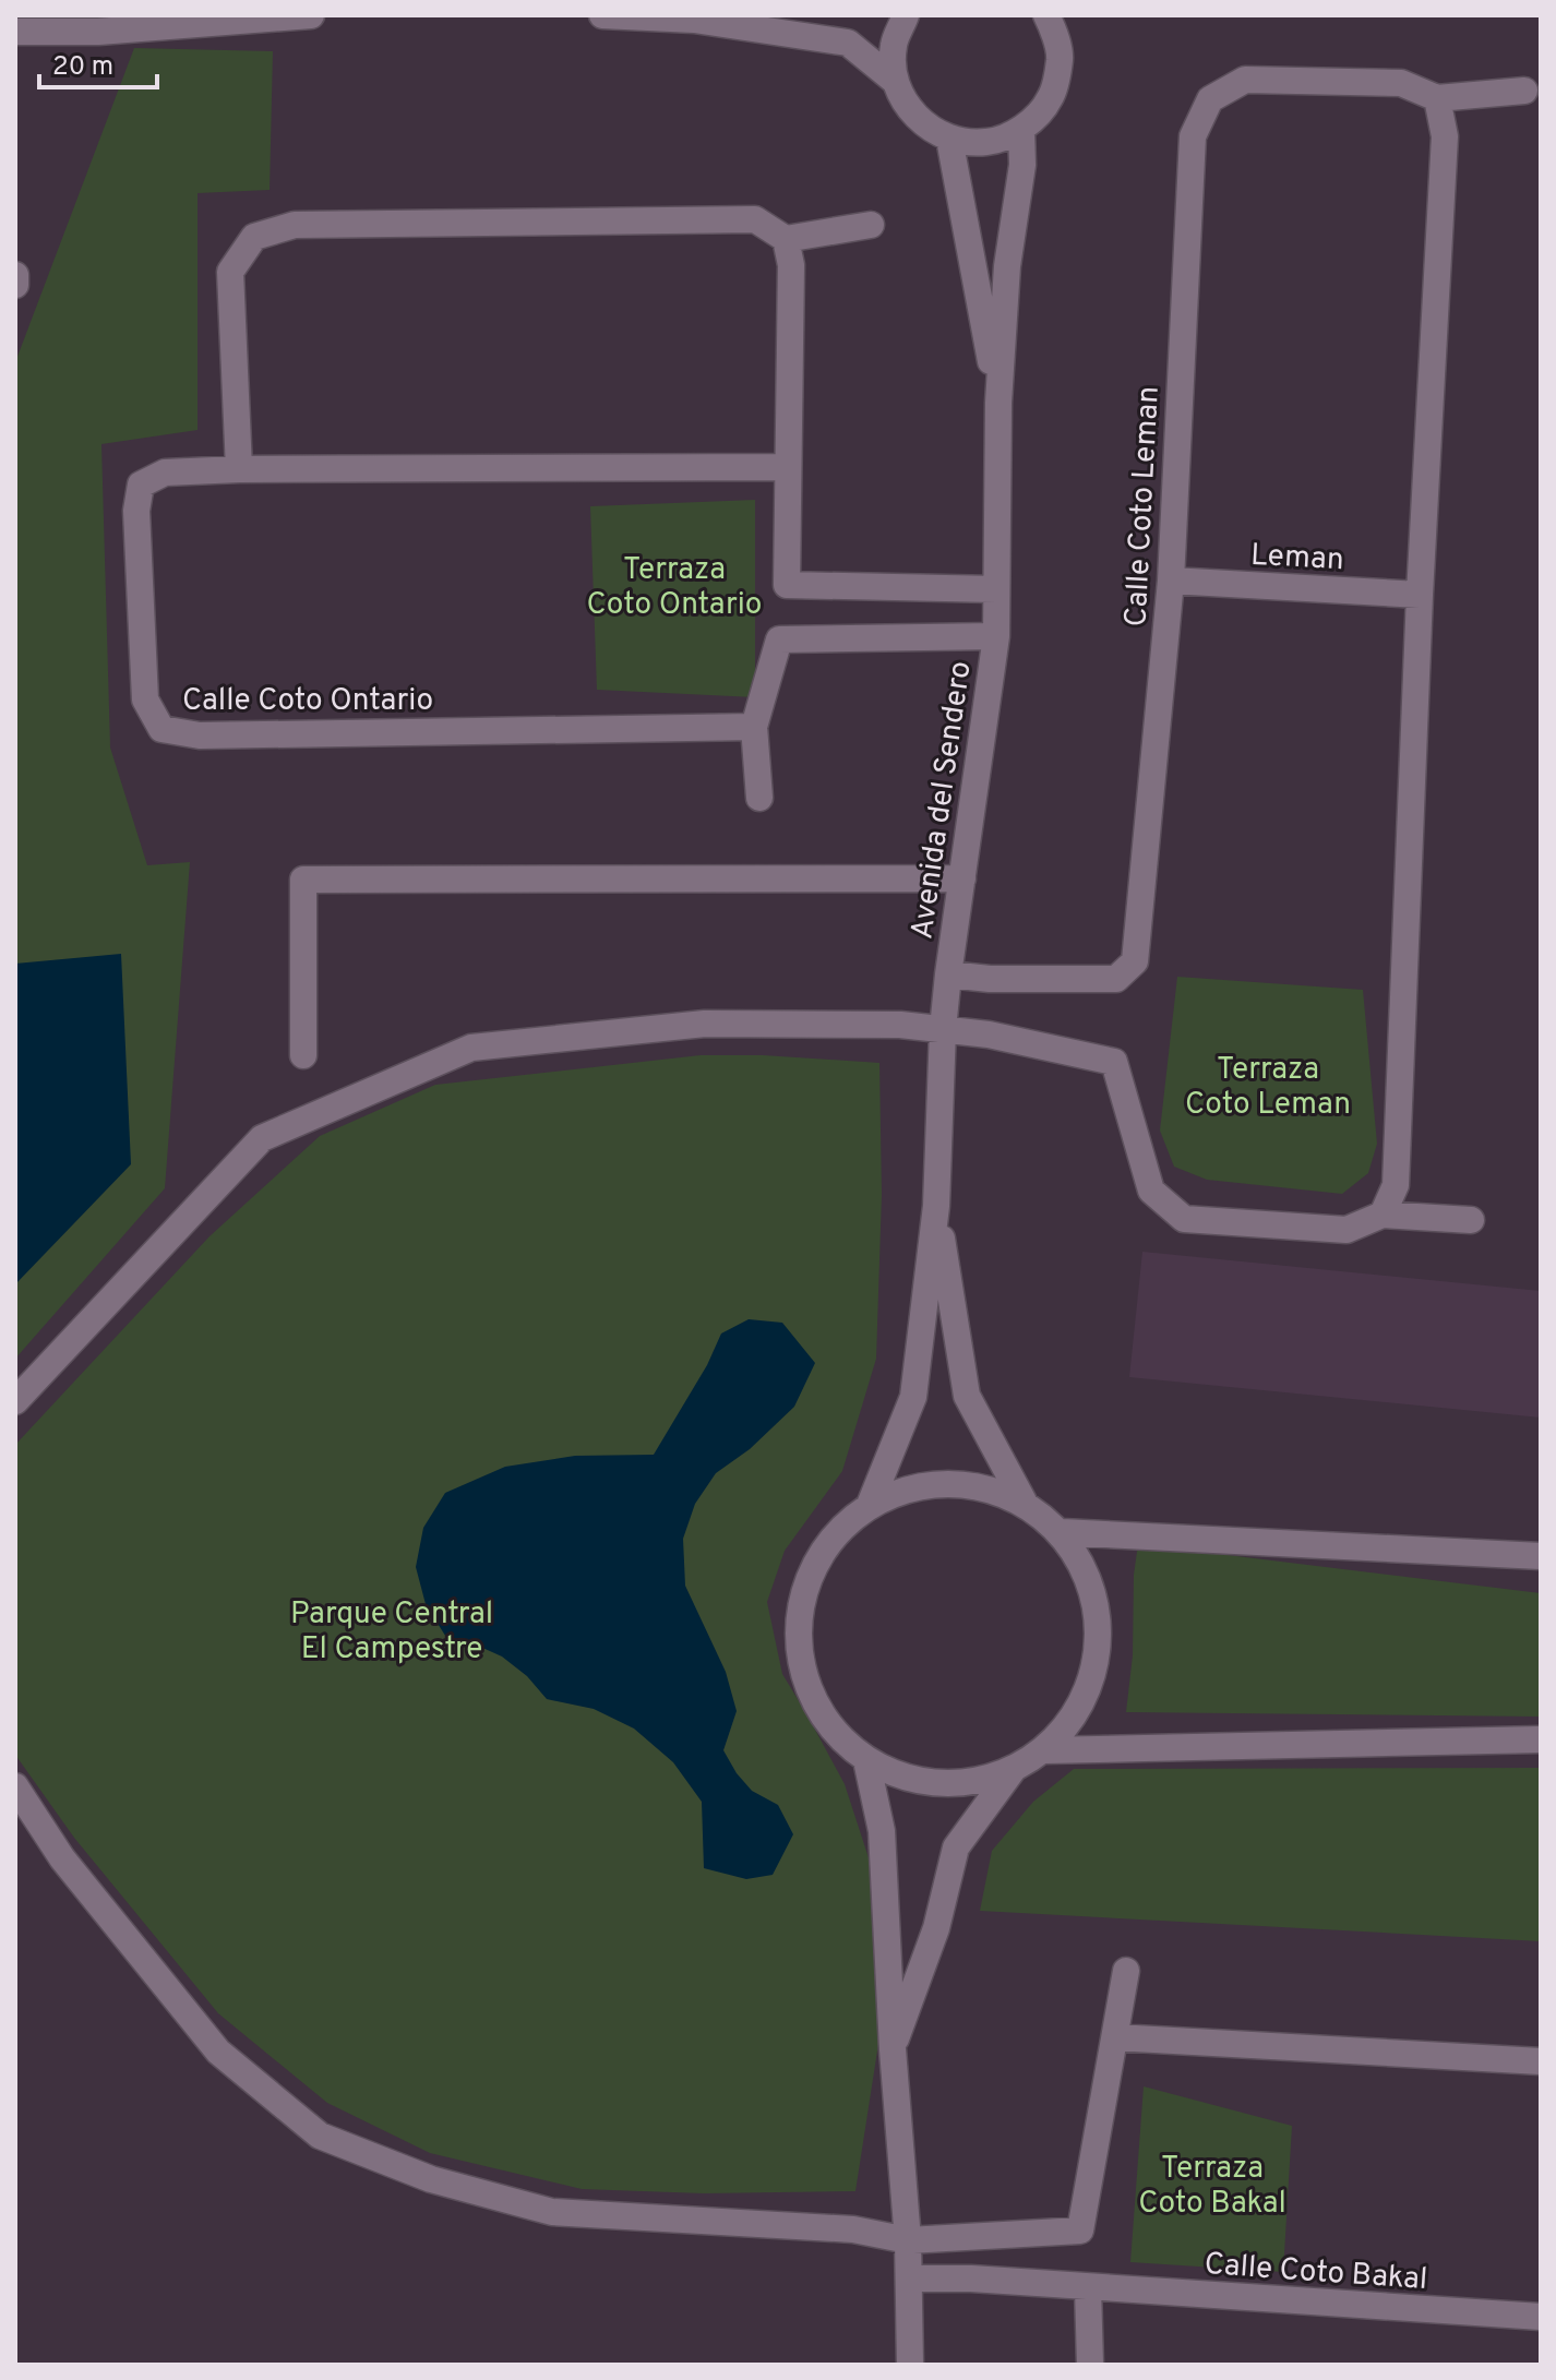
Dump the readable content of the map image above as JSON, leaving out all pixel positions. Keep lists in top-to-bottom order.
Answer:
{
  "streets": {
    "street": [
      "Calle Coto Leman",
      "Leman",
      "Calle Coto Ontario",
      "Avenida del Sendero",
      "Calle Coto Bakal"
    ]
  },
  "crossings": [
    ["Calle Coto Leman", "Leman"],
    ["Calle Coto Leman", "Avenida del Sendero"]
  ],
  "parks": [
    "Terraza Coto Ontario",
    "Terraza Coto Leman",
    "Parque Central El Campestre",
    "Terraza Coto Bakal"
  ],
  "scale_bar": "20 m"
}
